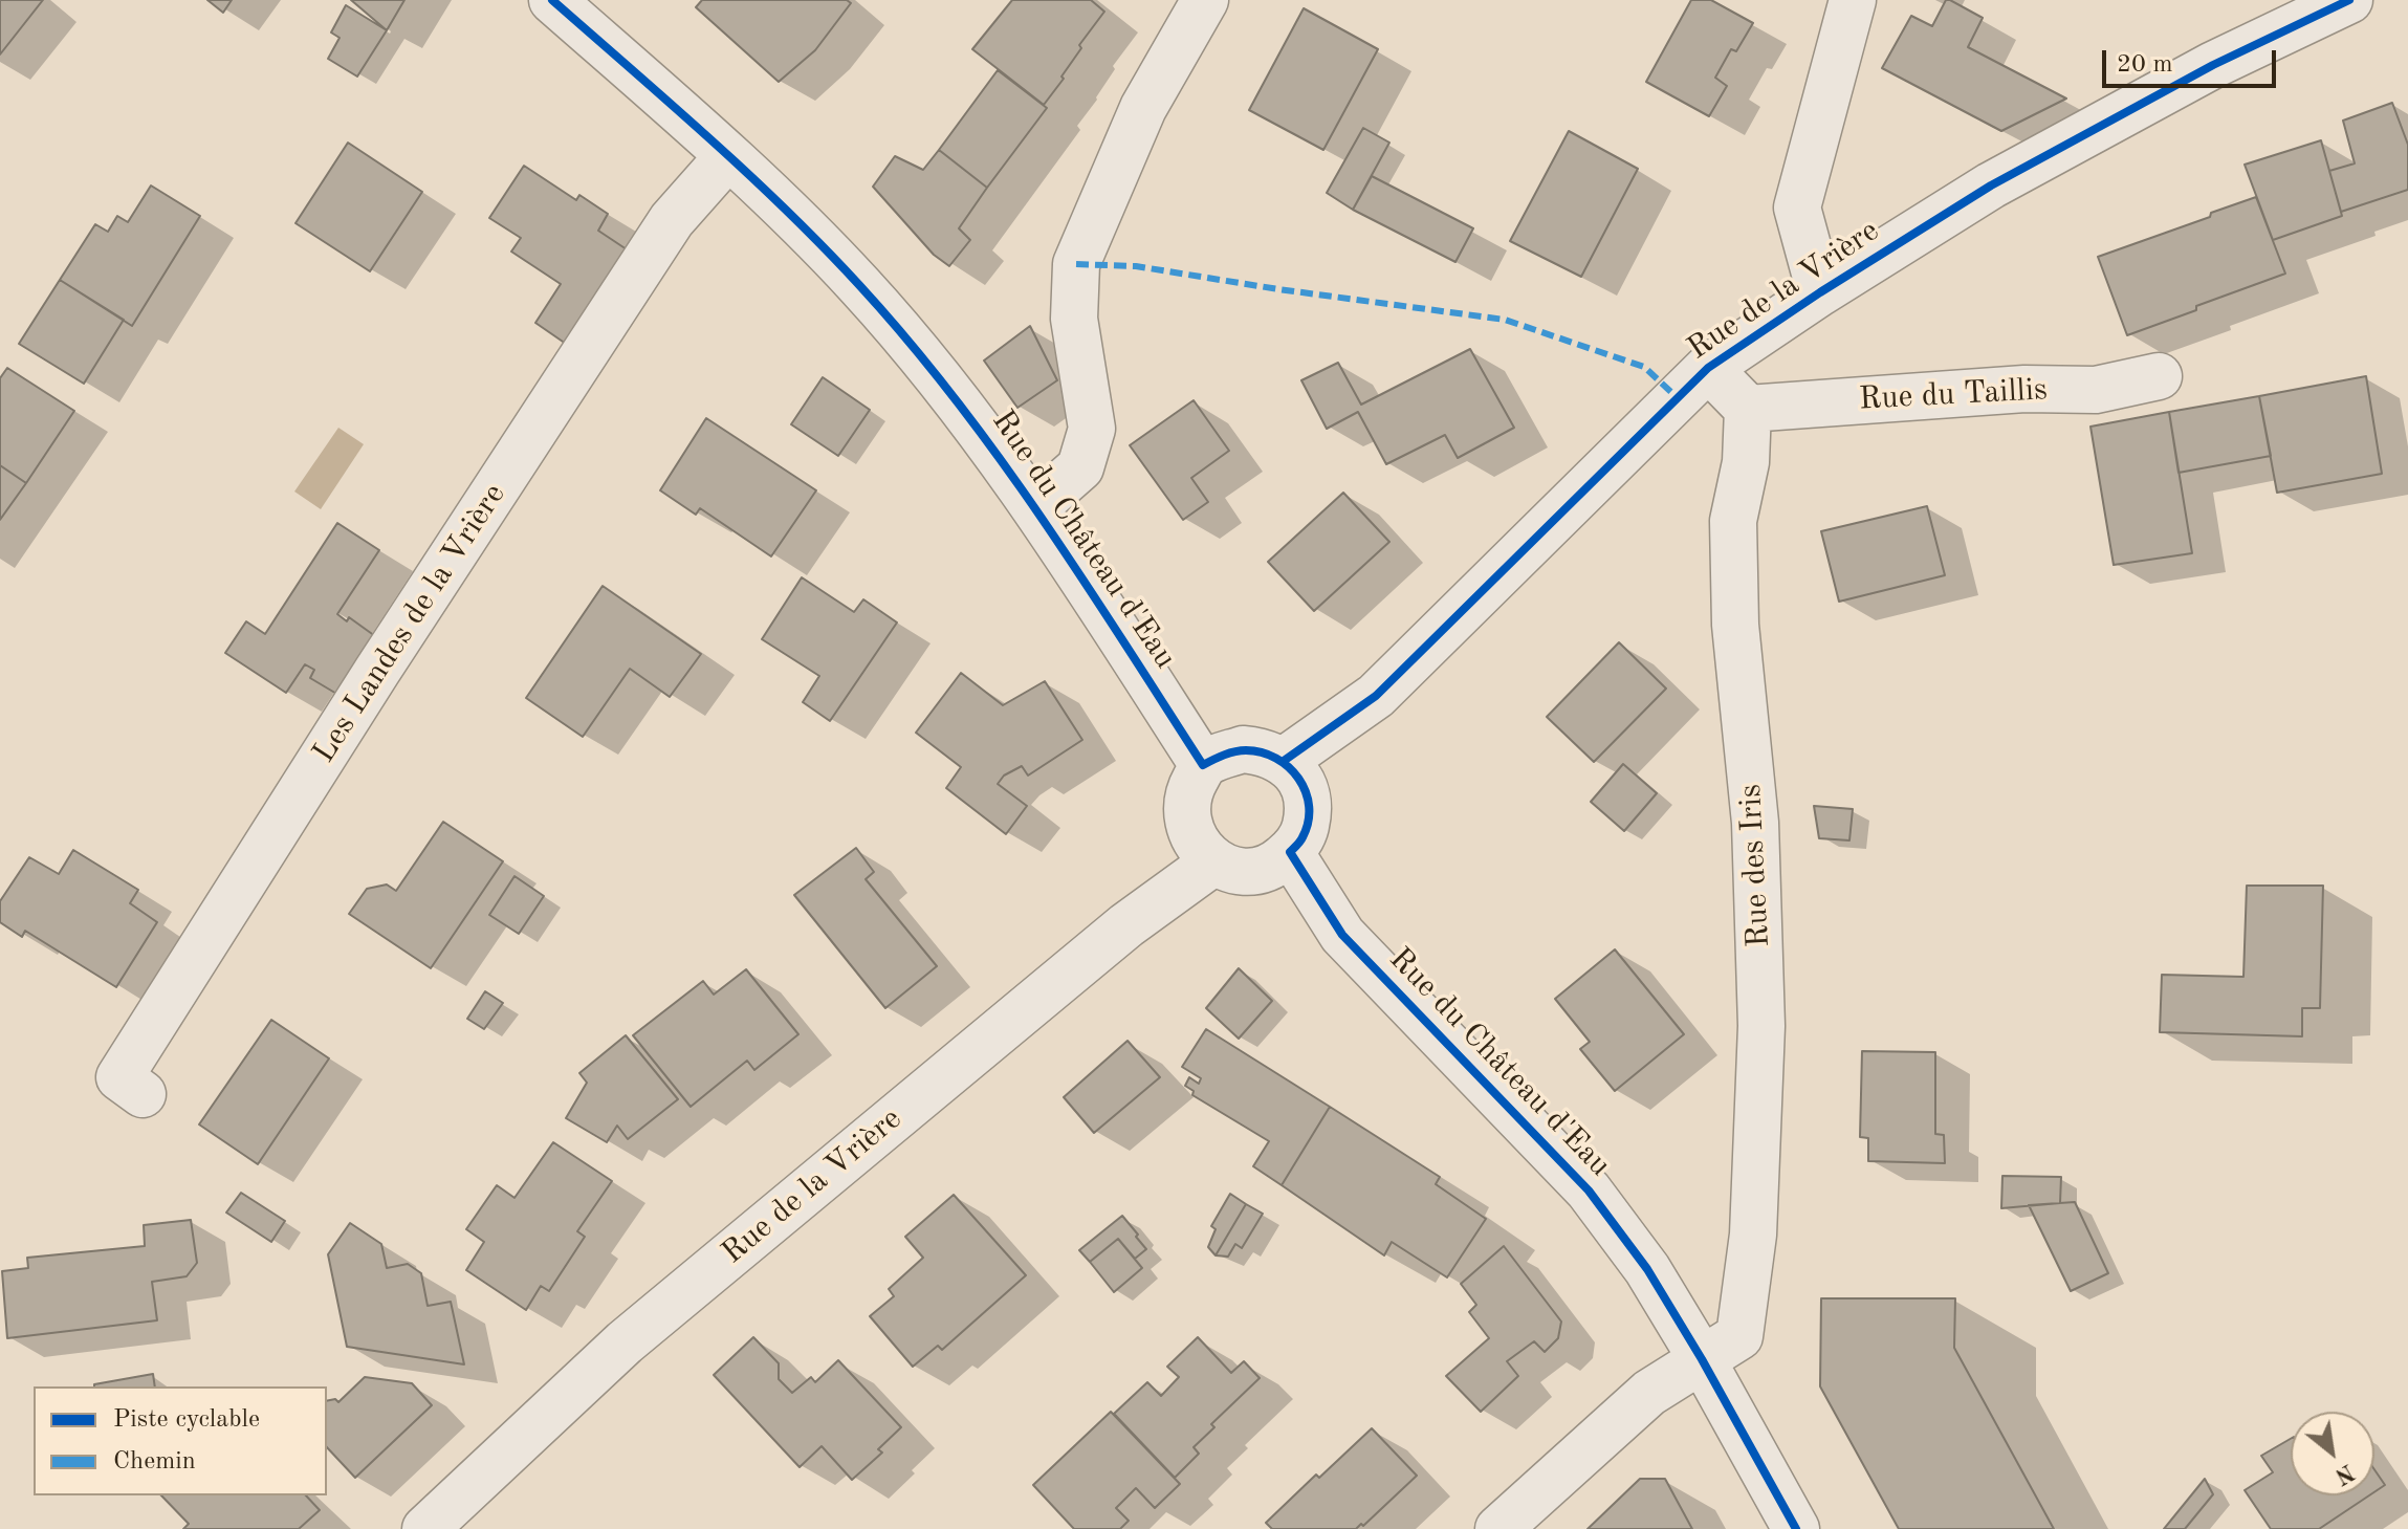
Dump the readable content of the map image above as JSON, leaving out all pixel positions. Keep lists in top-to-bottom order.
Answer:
{
  "streets": {
    "street": [
      "Rue de la Vrière",
      "Rue du Taillis",
      "Rue du Château d'Eau",
      "Les Landes de la Vrière",
      "Rue des Iris"
    ]
  },
  "crossings": [
    ["Rue de la Vrière", "Rue du Château d'Eau"],
    ["Rue du Taillis", "Rue des Iris"],
    ["Rue du Château d'Eau", "Les Landes de la Vrière"],
    ["Rue du Château d'Eau", "Rue des Iris"]
  ],
  "legend": ["Piste cyclable", "Chemin"],
  "scale_bar": "20 m",
  "north": "bottom right"
}
